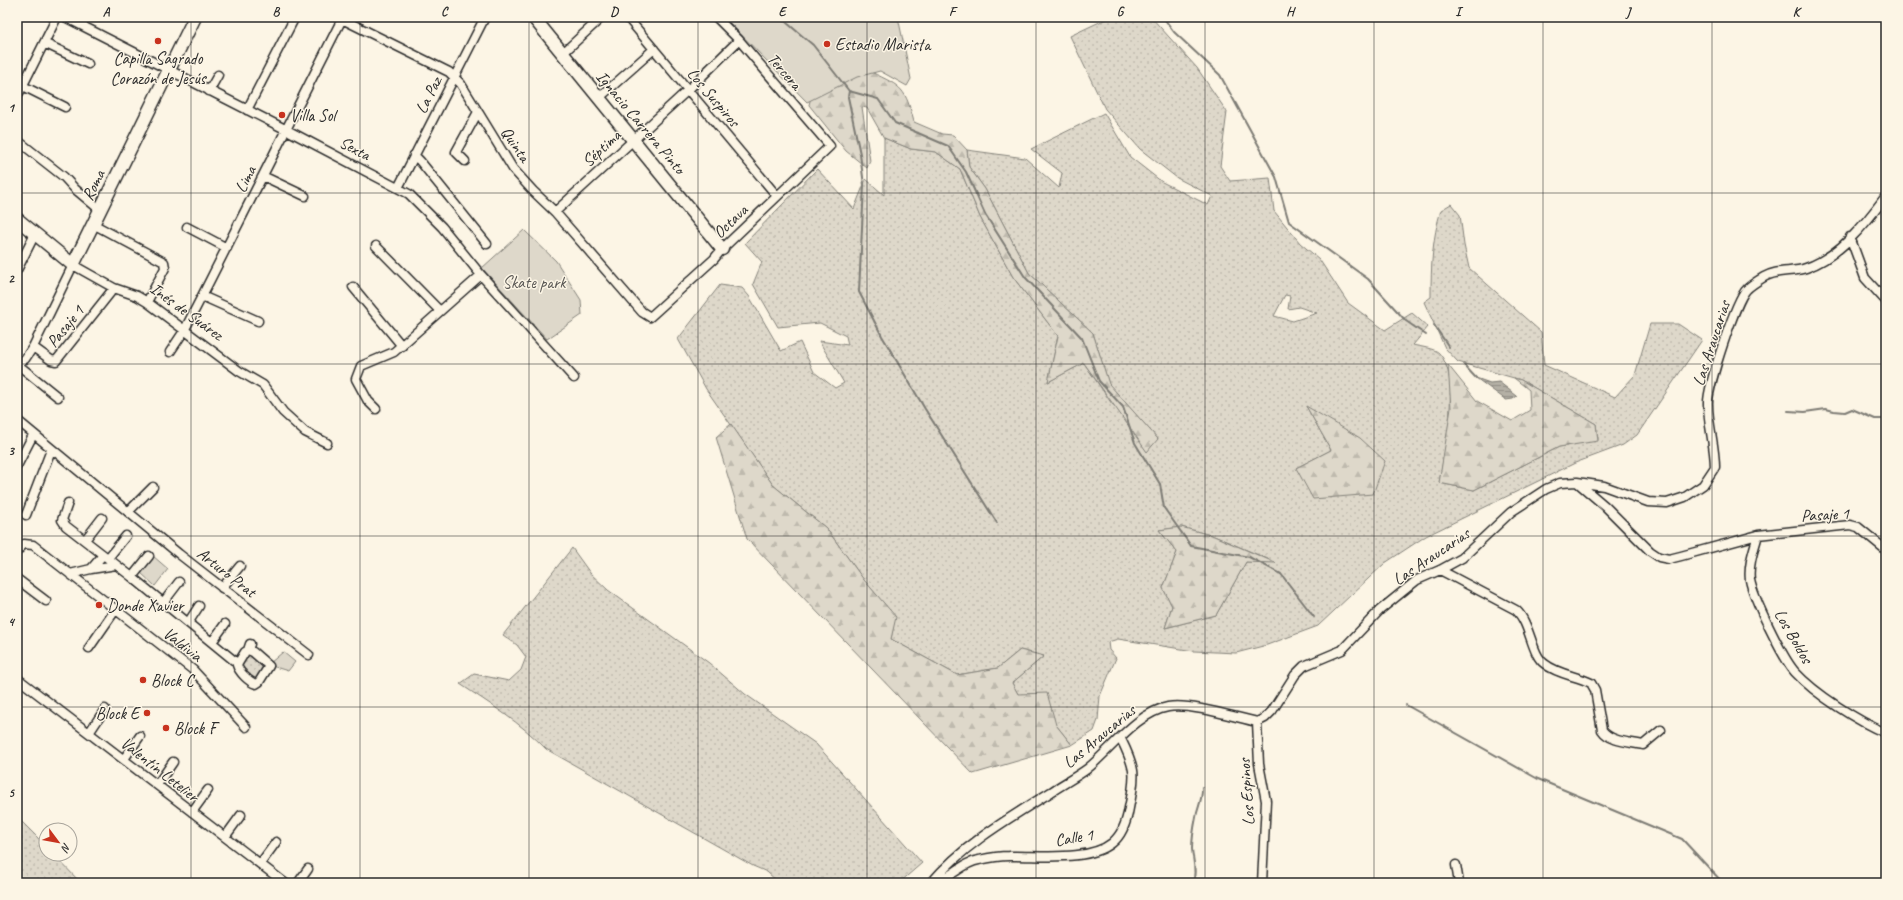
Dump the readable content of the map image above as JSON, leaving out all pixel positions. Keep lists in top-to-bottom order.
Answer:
{
  "streets": {
    "street": [
      "Tercera",
      "La Paz",
      "Los Suspiros",
      "Ignacio Carrera Pinto",
      "Quinta",
      "Sexta",
      "Séptima",
      "Lima",
      "Roma",
      "Octava",
      "Inés de Suárez",
      "Pasaje 1",
      "Las Araucarias",
      "Arturo Prat",
      "Los Boldos",
      "Valdivia",
      "Valentín Letelier",
      "Los Espinos",
      "Calle 1"
    ]
  },
  "crossings": [
    ["Tercera", "Séptima"],
    ["Tercera", "Octava"],
    ["La Paz", "Quinta"],
    ["La Paz", "Sexta"],
    ["Los Suspiros", "Séptima"],
    ["Los Suspiros", "Octava"],
    ["Ignacio Carrera Pinto", "Séptima"],
    ["Ignacio Carrera Pinto", "Octava"],
    ["Quinta", "Séptima"],
    ["Quinta", "Lima"],
    ["Quinta", "Octava"],
    ["Sexta", "Lima"],
    ["Sexta", "Roma"],
    ["Lima", "Inés de Suárez"],
    ["Roma", "Inés de Suárez"],
    ["Roma", "Pasaje 1"],
    ["Inés de Suárez", "Pasaje 1"],
    ["Pasaje 1", "Las Araucarias"],
    ["Pasaje 1", "Los Boldos"],
    ["Las Araucarias", "Los Espinos"],
    ["Las Araucarias", "Calle 1"]
  ],
  "parks": ["Skate park"],
  "places": [
    "Capilla Sagrado Corazón de Jesús",
    "Estadio Marista",
    "Villa Sol",
    "Donde Xavier",
    "Block C",
    "Block E",
    "Block F"
  ],
  "north": "bottom right",
  "grid": {
    "columns": [
      "A",
      "B",
      "C",
      "D",
      "E",
      "F",
      "G",
      "H",
      "I",
      "J",
      "K"
    ],
    "rows": [
      "1",
      "2",
      "3",
      "4",
      "5"
    ]
  }
}
